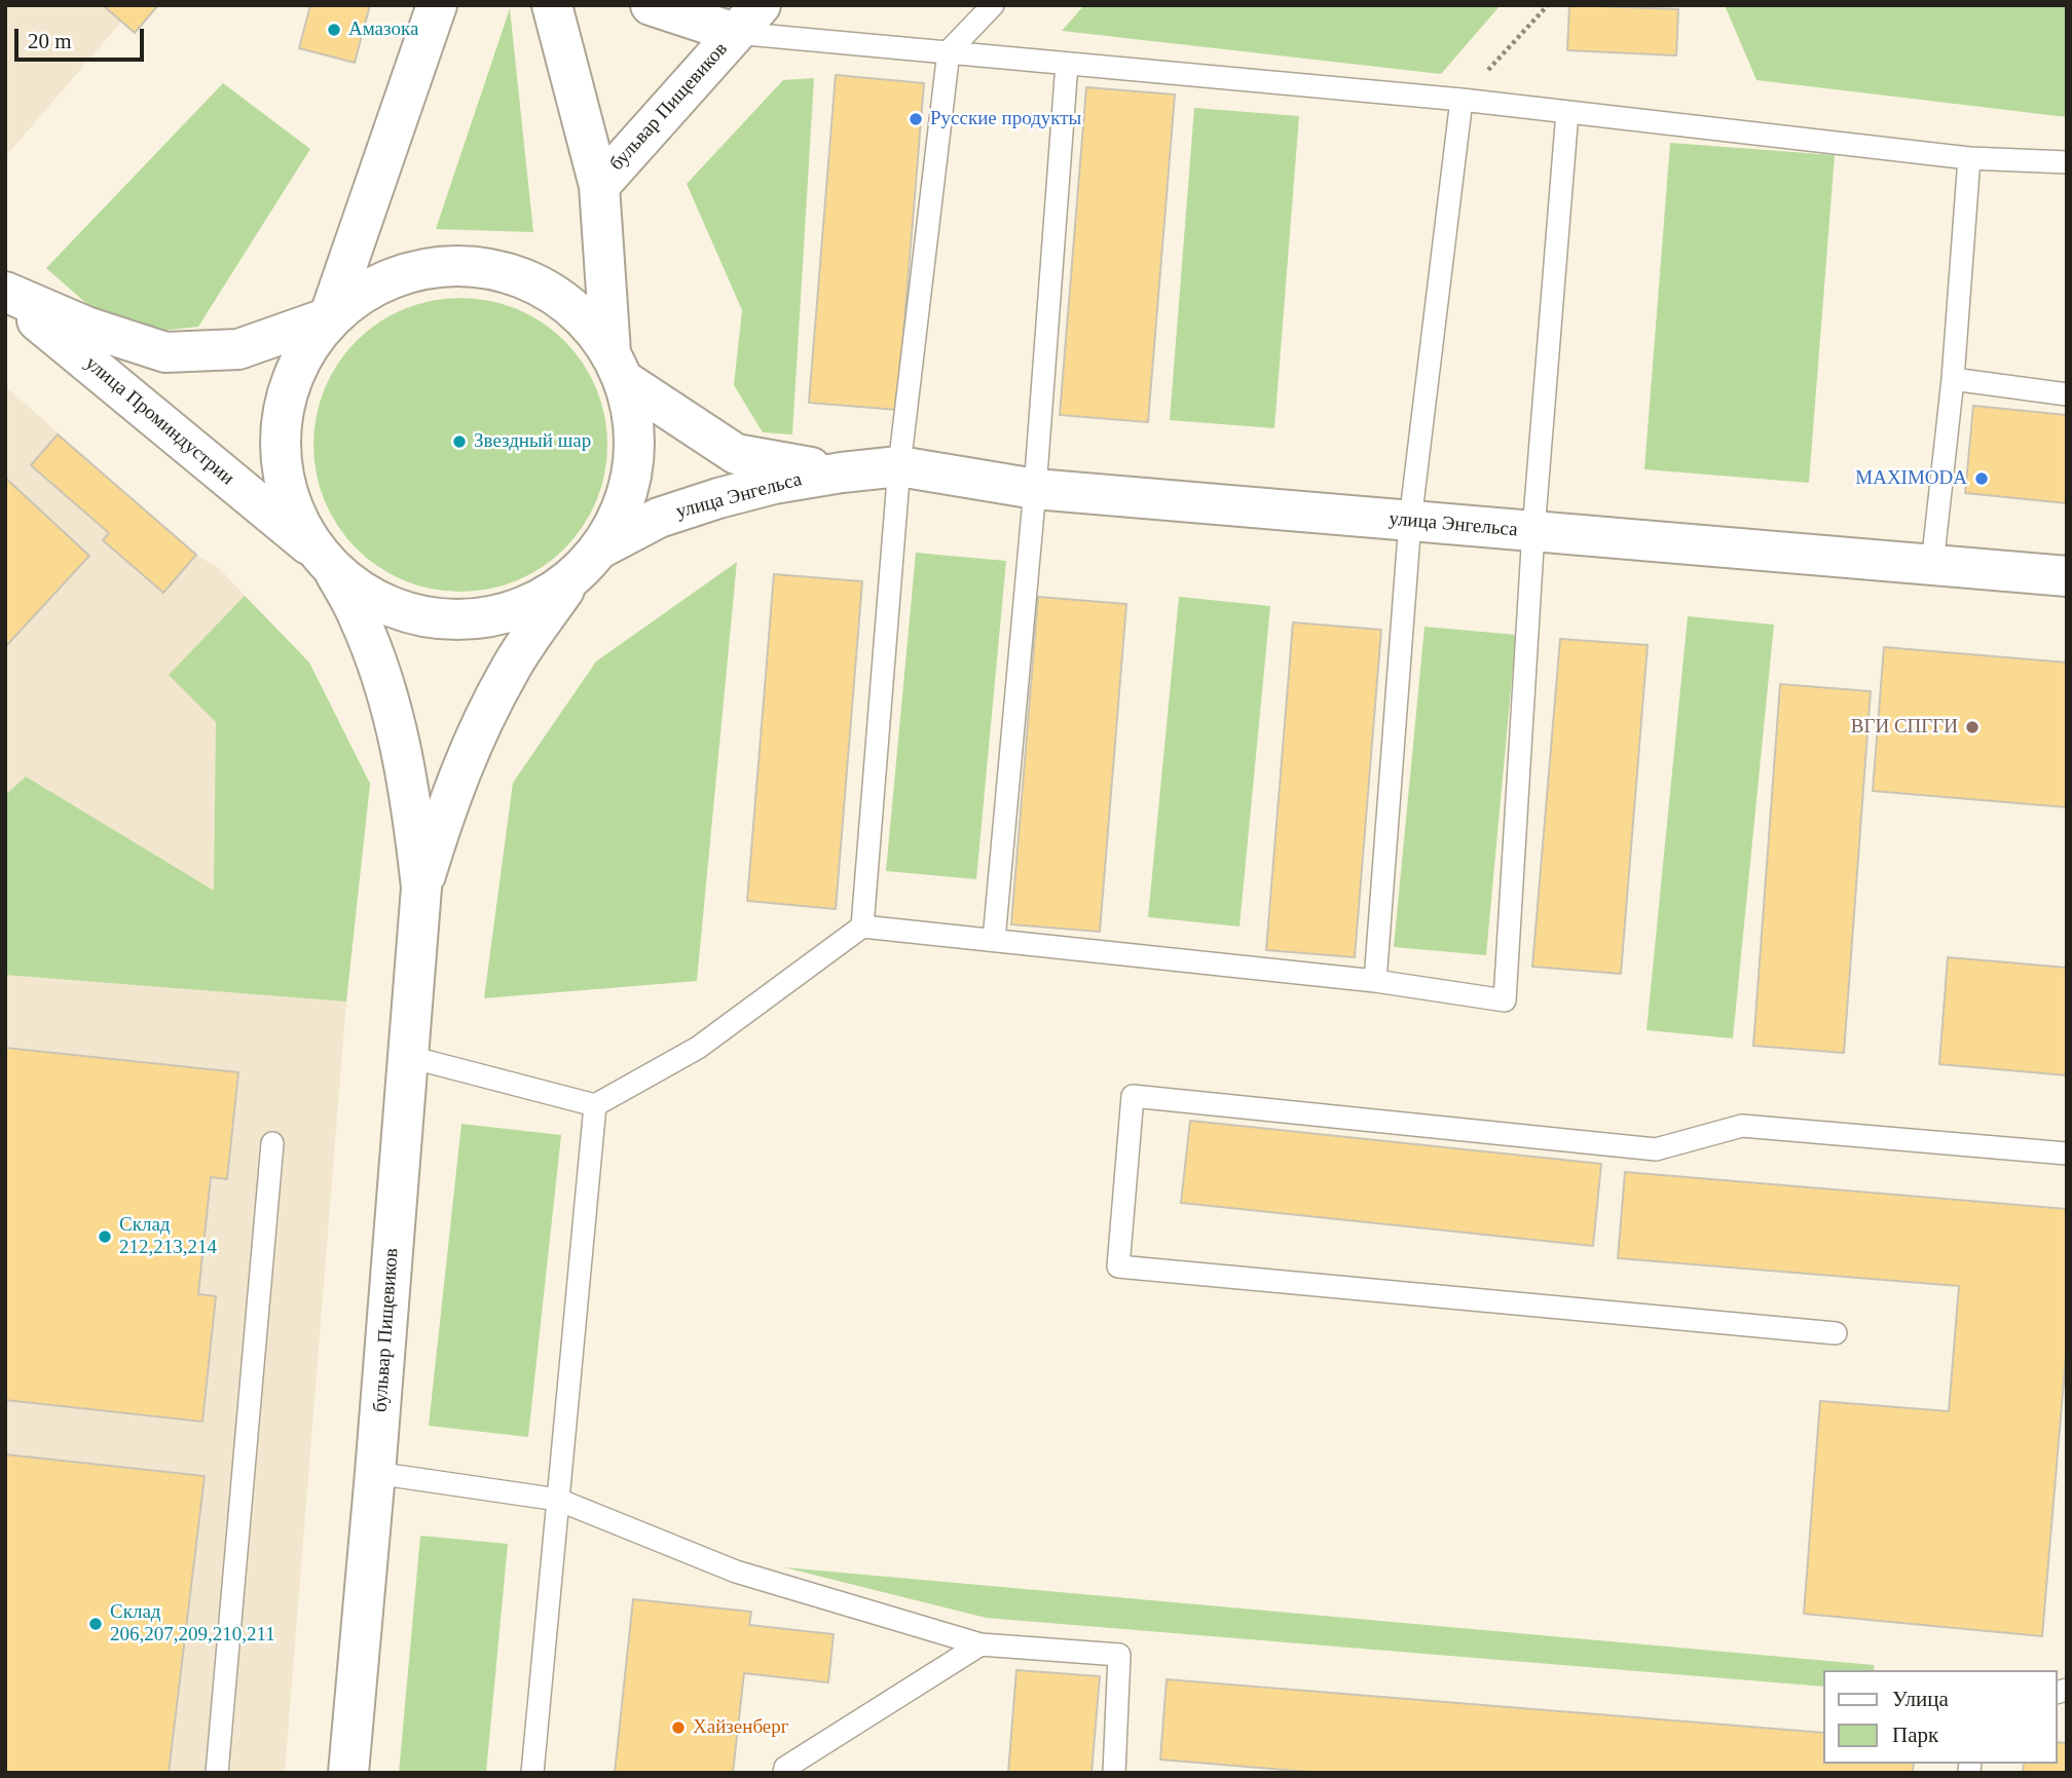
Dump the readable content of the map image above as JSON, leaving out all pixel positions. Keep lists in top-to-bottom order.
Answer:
{
  "streets": {
    "main road": ["бульвар Пищевиков", "улица Проминдустрии", "улица Энгельса"]
  },
  "crossings": [
    ["бульвар Пищевиков", "улица Проминдустрии"],
    ["бульвар Пищевиков", "улица Энгельса"]
  ],
  "places": [
    "Амазока",
    "Русские продукты",
    "Звездный шар",
    "MAXIMODA",
    "ВГИ СПГГИ",
    "Склад 212,213,214",
    "Склад 206,207,209,210,211",
    "Хайзенберг"
  ],
  "legend": ["Улица", "Парк"],
  "scale_bar": "20 m"
}
